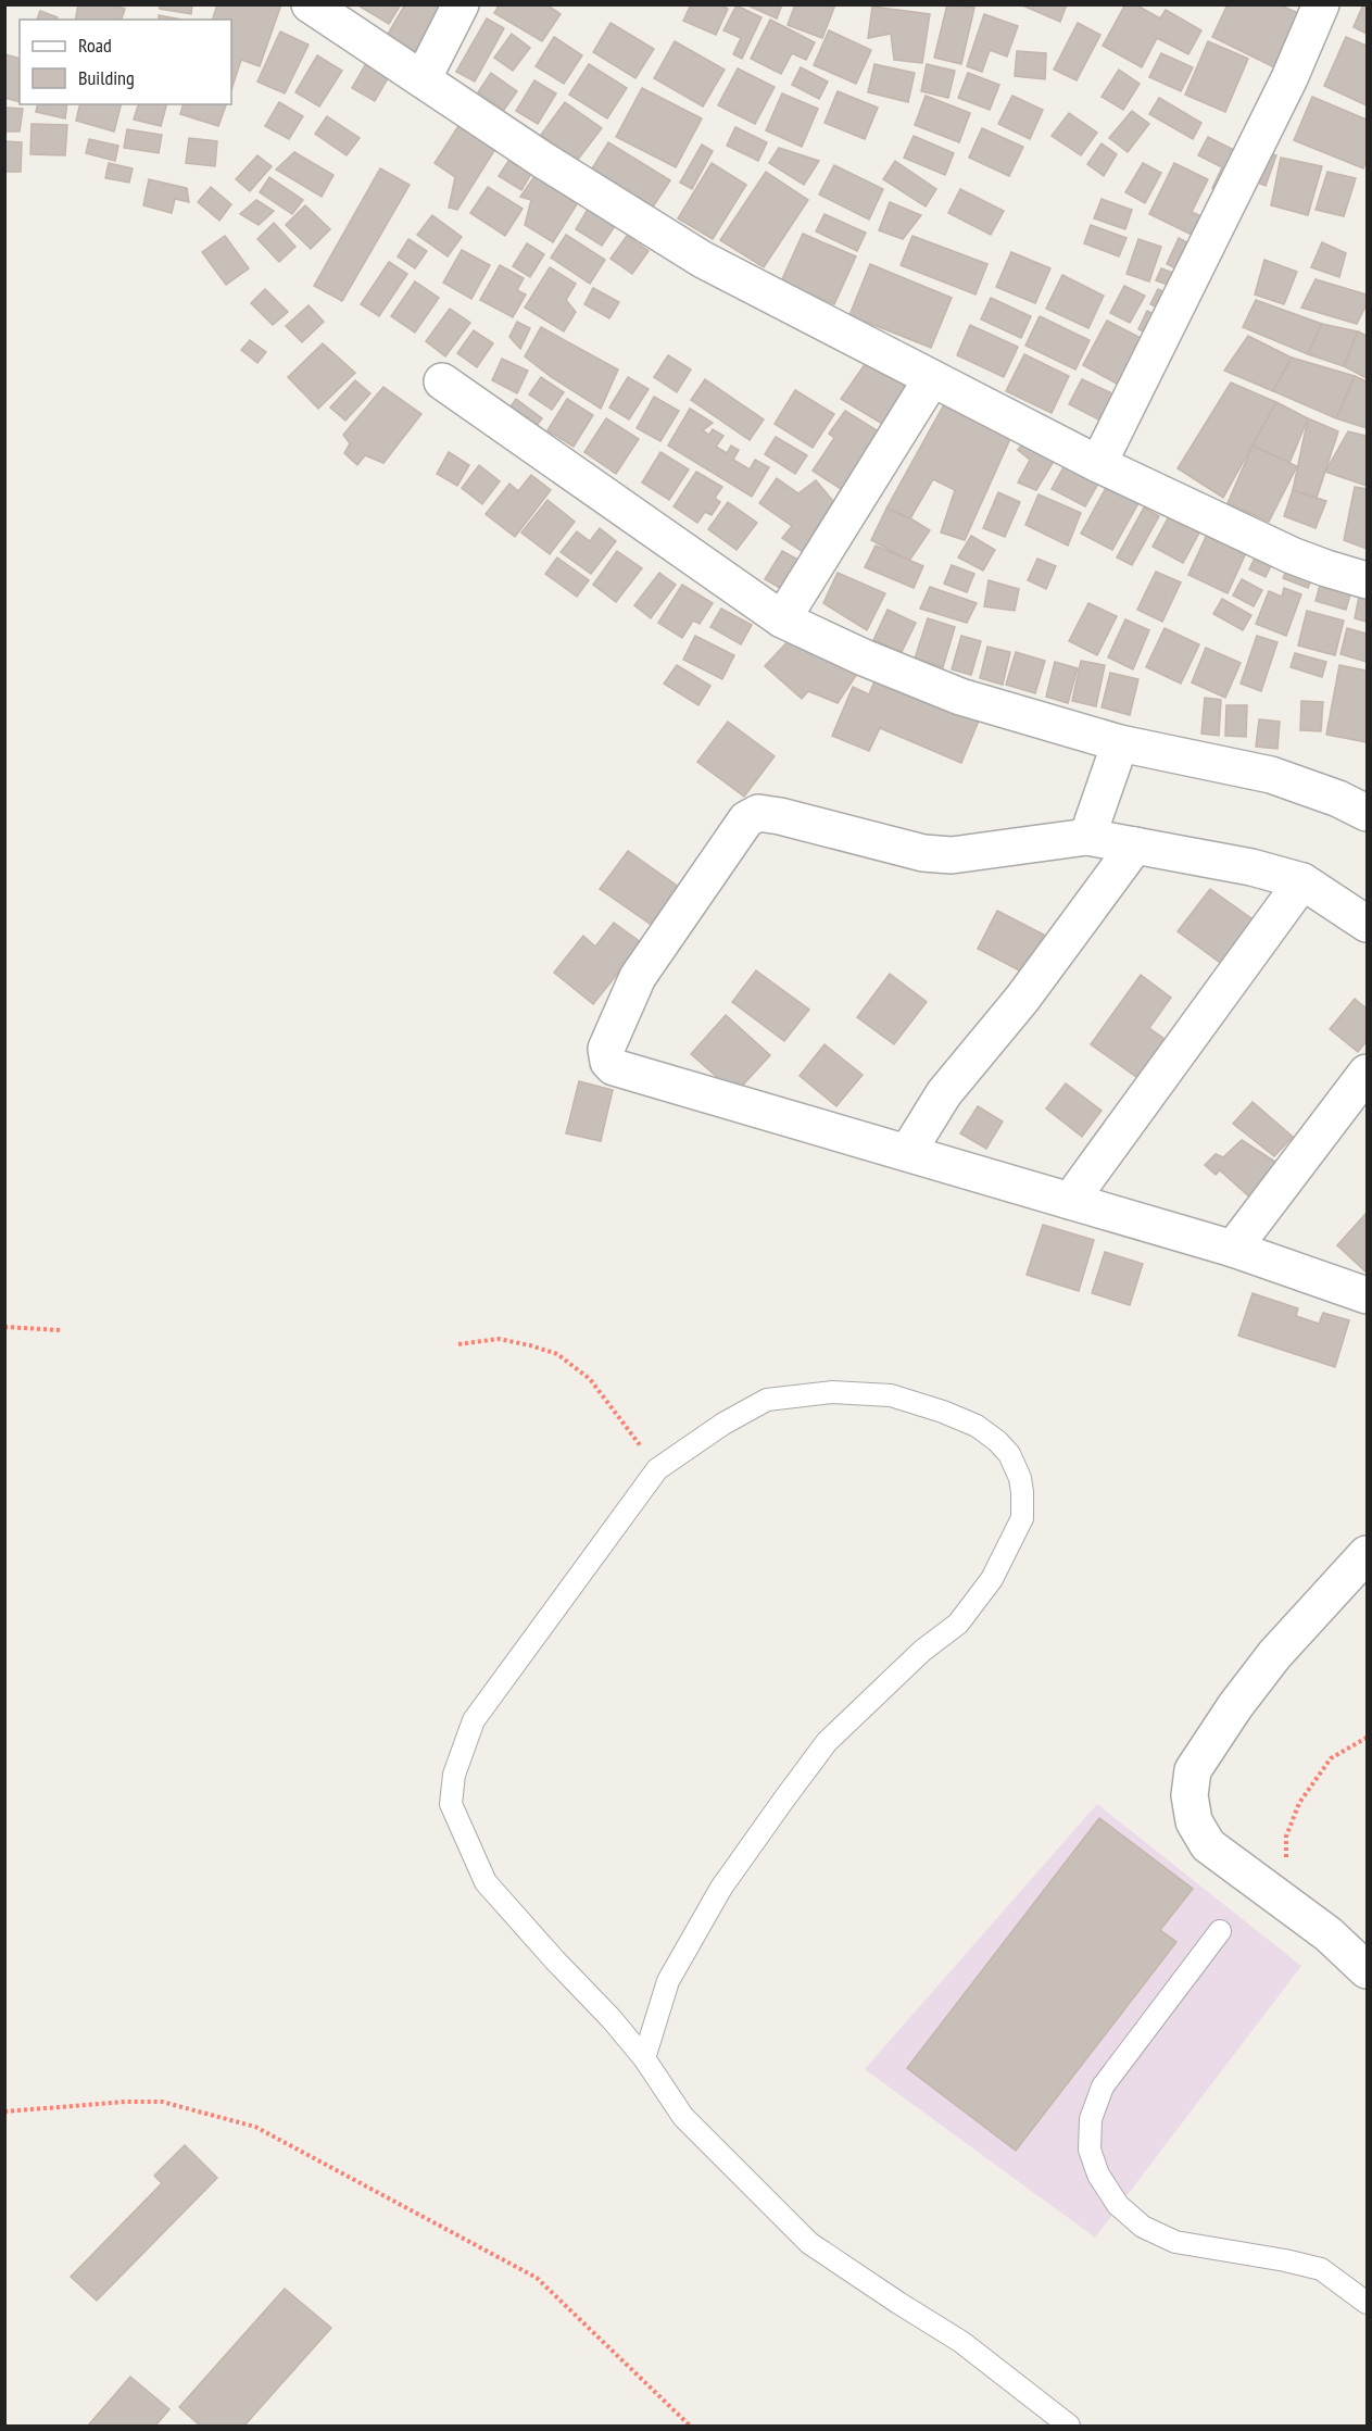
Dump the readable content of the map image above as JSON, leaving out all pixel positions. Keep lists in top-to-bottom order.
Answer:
{
  "legend": ["Road", "Building"]
}
